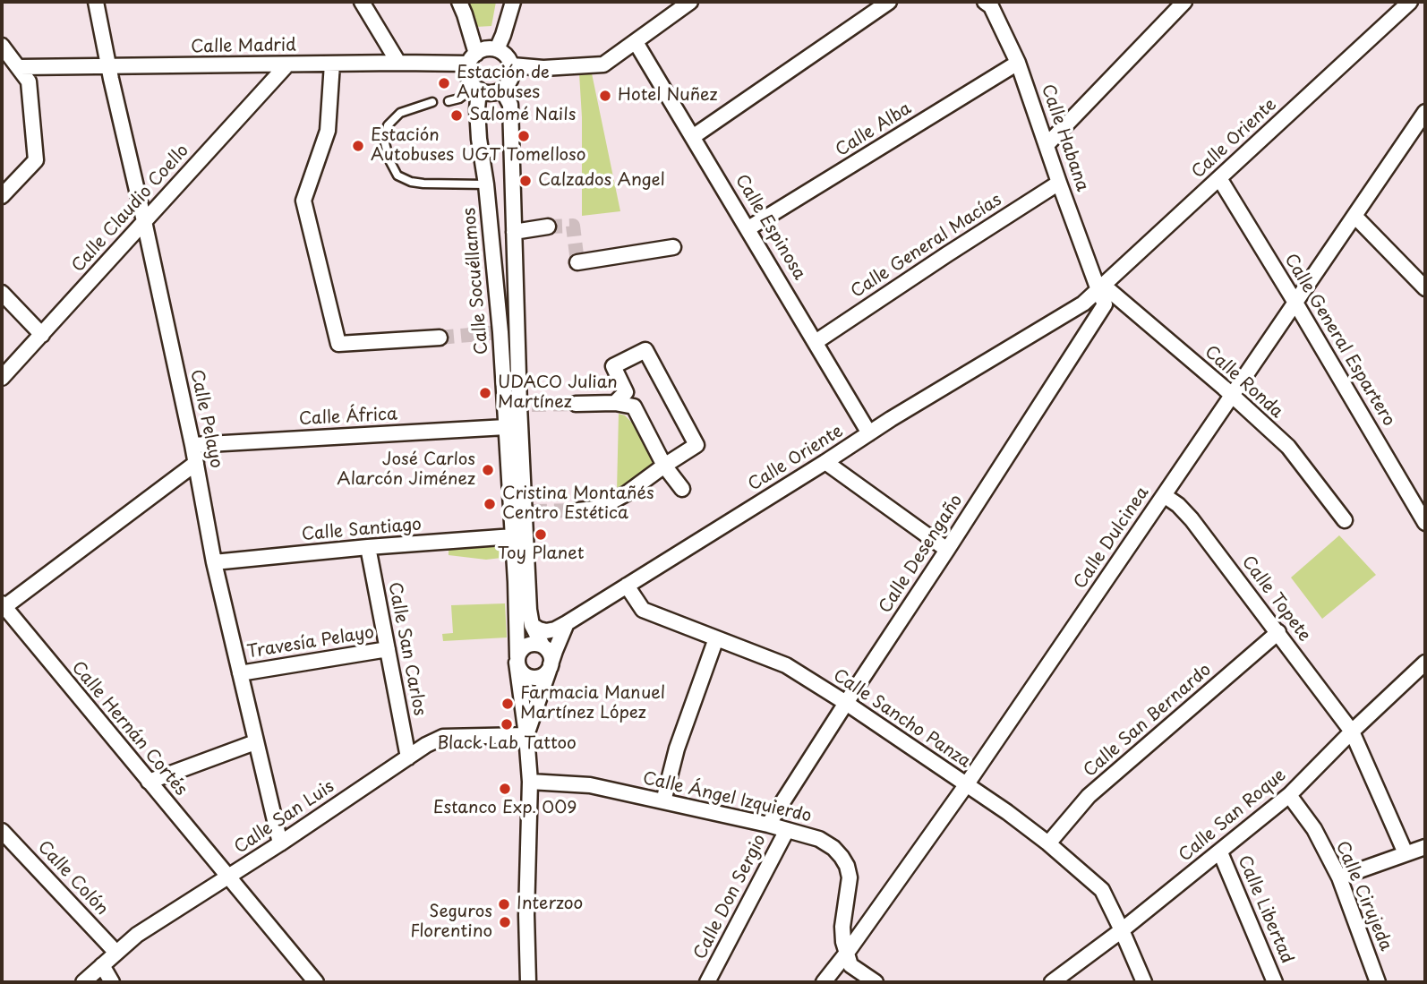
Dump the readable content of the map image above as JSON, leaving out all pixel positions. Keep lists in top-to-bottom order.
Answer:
{
  "streets": {
    "street": [
      "Calle Madrid",
      "Calle Alba",
      "Calle Habana",
      "Calle Oriente",
      "Calle Claudio Coello",
      "Calle Espinosa",
      "Calle General Macías",
      "Calle Socuéllamos",
      "Calle General Espartero",
      "Calle Ronda",
      "Calle África",
      "Calle Pelayo",
      "Calle Santiago",
      "Calle Dulcinea",
      "Calle Desengaño",
      "Calle Topete",
      "Travesía Pelayo",
      "Calle San Carlos",
      "Calle Sancho Panza",
      "Calle San Bernardo",
      "Calle Hernán Cortés",
      "Calle Ángel Izquierdo",
      "Calle San Roque",
      "Calle San Luis",
      "Calle Colón",
      "Calle Cirujeda",
      "Calle Don Sergio",
      "Calle Libertad"
    ]
  },
  "crossings": [
    ["Calle Madrid", "Calle Claudio Coello"],
    ["Calle Madrid", "Calle Socuéllamos"],
    ["Calle Madrid", "Calle Pelayo"],
    ["Calle Alba", "Calle Habana"],
    ["Calle Alba", "Calle Espinosa"],
    ["Calle Habana", "Calle Oriente"],
    ["Calle Habana", "Calle General Macías"],
    ["Calle Habana", "Calle Ronda"],
    ["Calle Habana", "Calle Desengaño"],
    ["Calle Oriente", "Calle Espinosa"],
    ["Calle Oriente", "Calle General Espartero"],
    ["Calle Oriente", "Calle Ronda"],
    ["Calle Oriente", "Calle Sancho Panza"],
    ["Calle Claudio Coello", "Calle Pelayo"],
    ["Calle Espinosa", "Calle General Macías"],
    ["Calle Socuéllamos", "Calle África"],
    ["Calle Socuéllamos", "Calle Santiago"],
    ["Calle Socuéllamos", "Calle Ángel Izquierdo"],
    ["Calle Socuéllamos", "Calle San Luis"],
    ["Calle General Espartero", "Calle Dulcinea"],
    ["Calle Ronda", "Calle Dulcinea"],
    ["Calle África", "Calle Pelayo"],
    ["Calle Pelayo", "Calle Santiago"],
    ["Calle Pelayo", "Travesía Pelayo"],
    ["Calle Pelayo", "Calle San Luis"],
    ["Calle Santiago", "Calle San Carlos"],
    ["Calle Dulcinea", "Calle Topete"],
    ["Calle Dulcinea", "Calle Sancho Panza"],
    ["Calle Dulcinea", "Calle Ángel Izquierdo"],
    ["Calle Desengaño", "Calle Sancho Panza"],
    ["Calle Desengaño", "Calle Ángel Izquierdo"],
    ["Calle Topete", "Calle San Bernardo"],
    ["Calle Topete", "Calle San Roque"],
    ["Travesía Pelayo", "Calle San Carlos"],
    ["Calle San Carlos", "Calle San Luis"],
    ["Calle Sancho Panza", "Calle San Bernardo"],
    ["Calle Sancho Panza", "Calle San Roque"],
    ["Calle Hernán Cortés", "Calle San Luis"],
    ["Calle Ángel Izquierdo", "Calle Don Sergio"],
    ["Calle San Roque", "Calle Cirujeda"],
    ["Calle San Roque", "Calle Libertad"],
    ["Calle San Luis", "Calle Colón"]
  ],
  "places": [
    "Estación de Autobuses",
    "Hotel Nuñez",
    "Salomé Nails",
    "UGT Tomelloso",
    "Estación Autobuses",
    "Calzados Angel",
    "UDACO Julian Martínez",
    "José Carlos Alarcón Jiménez",
    "Cristina Montañés Centro Estética",
    "Toy Planet",
    "Farmacia Manuel Martínez López",
    "Black Lab Tattoo",
    "Estanco Exp. 009",
    "Interzoo",
    "Seguros Florentino"
  ]
}
